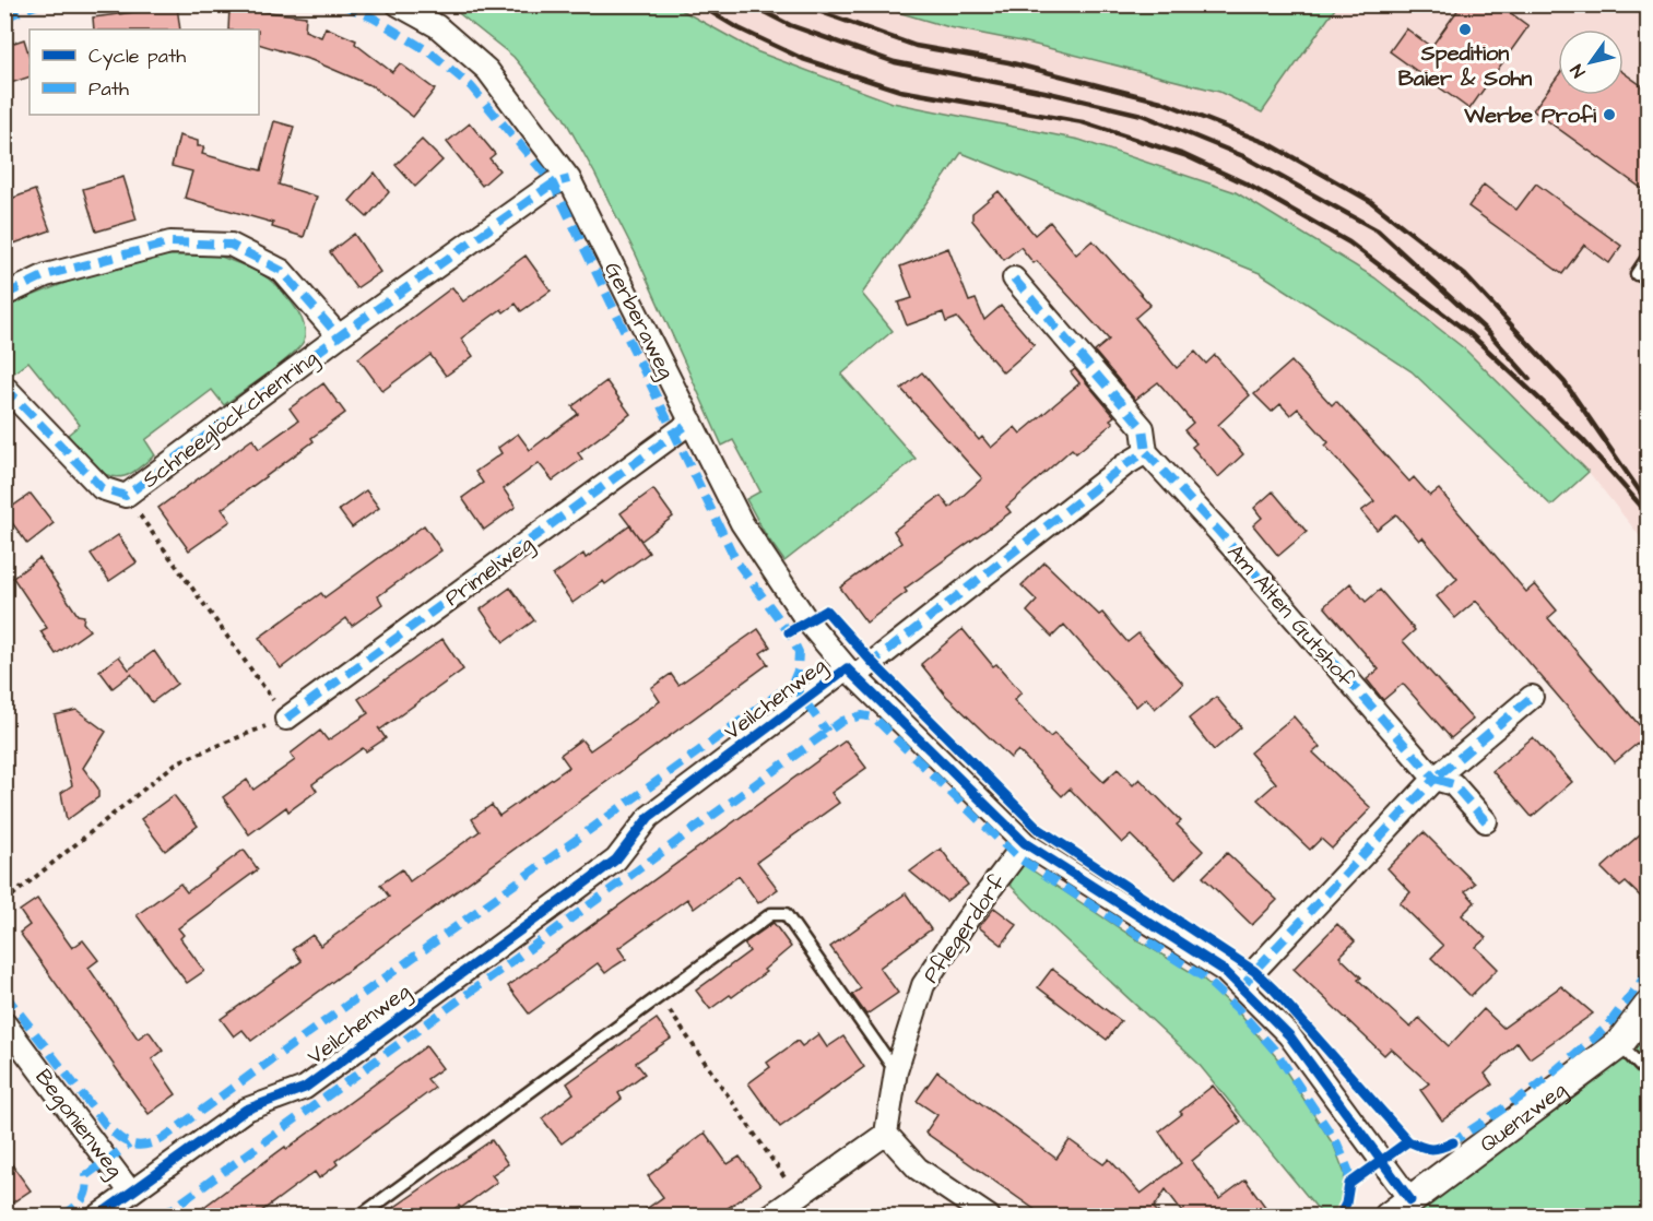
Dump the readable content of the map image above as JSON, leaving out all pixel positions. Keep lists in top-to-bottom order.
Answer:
{
  "streets": {
    "street": [
      "Gerberaweg",
      "Schneeglöckchenring",
      "Primelweg",
      "Am Alten Gutshof",
      "Veilchenweg",
      "Pflegerdorf",
      "Quenzweg",
      "Begonienweg"
    ]
  },
  "crossings": [
    ["Gerberaweg", "Schneeglöckchenring"],
    ["Gerberaweg", "Primelweg"],
    ["Gerberaweg", "Veilchenweg"],
    ["Veilchenweg", "Pflegerdorf"],
    ["Veilchenweg", "Quenzweg"],
    ["Veilchenweg", "Begonienweg"]
  ],
  "places": ["Spedition Baier & Sohn", "Werbe Profi"],
  "legend": ["Cycle path", "Path"],
  "north": "bottom left"
}
